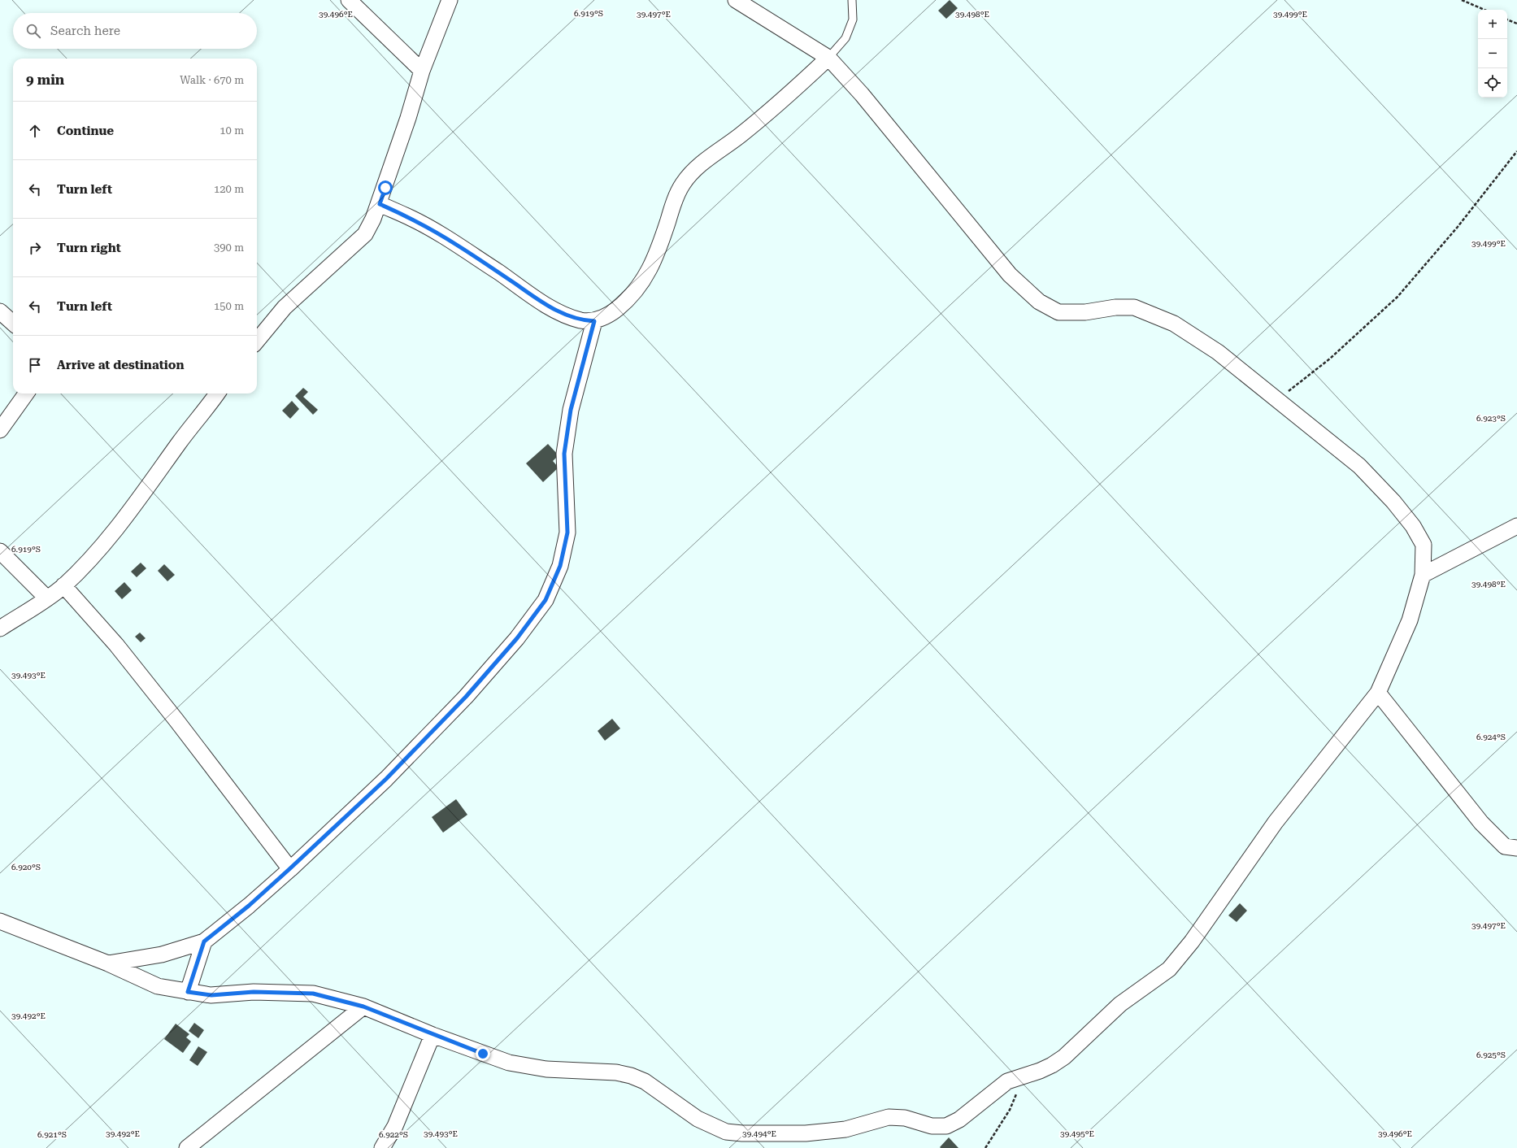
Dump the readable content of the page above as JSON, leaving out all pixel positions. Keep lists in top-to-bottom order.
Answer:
{
  "page": {
    "map_buttons": ["+", "−"],
    "search": "Search here",
    "heading": ["9 min", "Walk · 670 m"],
    "list": [
      ["Continue", "10 m"],
      ["Turn left", "120 m"],
      ["Turn right", "390 m"],
      ["Turn left", "150 m"],
      "Arrive at destination"
    ]
  },
  "coordinates": [
    "6.919°S",
    "39.496°E",
    "39.497°E",
    "39.498°E",
    "39.499°E",
    "6.923°S",
    "39.493°E",
    "6.924°S",
    "6.920°S",
    "39.492°E",
    "6.925°S",
    "39.494°E",
    "39.495°E",
    "6.921°S",
    "6.922°S"
  ]
}
